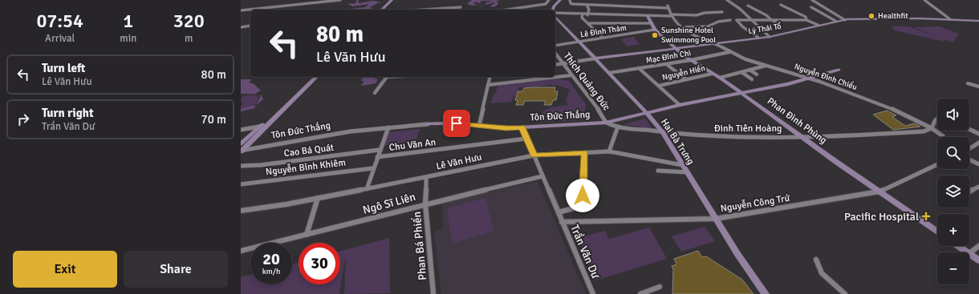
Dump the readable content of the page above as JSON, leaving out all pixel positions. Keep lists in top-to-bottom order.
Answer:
{
  "streets": {
    "street": [
      "Lý Thái Tổ",
      "Lê Đình Thám",
      "Mạc Đĩnh Chi",
      "Nguyễn Hiền",
      "Nguyễn Đình Chiểu",
      "Thích Quảng Đức",
      "Tôn Đức Thắng",
      "Phan Đình Phùng",
      "Đinh Tiên Hoàng",
      "Hai Bà Trưng",
      "Chu Văn An",
      "Cao Bá Quát",
      "Lê Văn Hưu",
      "Nguyễn Bỉnh Khiêm",
      "Ngô Sĩ Liên",
      "Nguyễn Công Trứ",
      "Phan Bá Phiến",
      "Trần Văn Dư"
    ]
  },
  "crossings": [
    ["Lý Thái Tổ", "Nguyễn Đình Chiểu"],
    ["Lý Thái Tổ", "Thích Quảng Đức"],
    ["Lý Thái Tổ", "Phan Đình Phùng"],
    ["Lý Thái Tổ", "Hai Bà Trưng"],
    ["Lê Đình Thám", "Phan Đình Phùng"],
    ["Lê Đình Thám", "Hai Bà Trưng"],
    ["Mạc Đĩnh Chi", "Nguyễn Đình Chiểu"],
    ["Mạc Đĩnh Chi", "Phan Đình Phùng"],
    ["Mạc Đĩnh Chi", "Hai Bà Trưng"],
    ["Nguyễn Hiền", "Nguyễn Đình Chiểu"],
    ["Nguyễn Hiền", "Phan Đình Phùng"],
    ["Nguyễn Đình Chiểu", "Tôn Đức Thắng"],
    ["Nguyễn Đình Chiểu", "Đinh Tiên Hoàng"],
    ["Thích Quảng Đức", "Tôn Đức Thắng"],
    ["Thích Quảng Đức", "Đinh Tiên Hoàng"],
    ["Tôn Đức Thắng", "Phan Đình Phùng"],
    ["Tôn Đức Thắng", "Đinh Tiên Hoàng"],
    ["Tôn Đức Thắng", "Hai Bà Trưng"],
    ["Tôn Đức Thắng", "Trần Văn Dư"],
    ["Phan Đình Phùng", "Đinh Tiên Hoàng"],
    ["Phan Đình Phùng", "Nguyễn Công Trứ"],
    ["Đinh Tiên Hoàng", "Hai Bà Trưng"],
    ["Hai Bà Trưng", "Lê Văn Hưu"],
    ["Hai Bà Trưng", "Nguyễn Công Trứ"],
    ["Chu Văn An", "Trần Văn Dư"],
    ["Lê Văn Hưu", "Phan Bá Phiến"],
    ["Lê Văn Hưu", "Trần Văn Dư"],
    ["Ngô Sĩ Liên", "Phan Bá Phiến"],
    ["Ngô Sĩ Liên", "Trần Văn Dư"],
    ["Nguyễn Công Trứ", "Trần Văn Dư"]
  ],
  "places": {
    "other": ["Healthfit", "Sunshine Hotel Swimmong Pool"],
    "health": ["Pacific Hospital"]
  },
  "page": {
    "eta": [
      "07:54",
      "Arrival",
      "1",
      "min",
      "320",
      "m"
    ],
    "turn": ["80 m", "Lê Văn Hưu"],
    "list": [
      {
        "name": "Turn left",
        "note": "Lê Văn Hưu",
        "value": "80 m"
      },
      {
        "name": "Turn right",
        "note": "Trần Văn Dư",
        "value": "70 m"
      }
    ],
    "map_buttons": ["+", "−"],
    "speed": "20 km/h",
    "limit": "30",
    "buttons": ["Exit", "Share"]
  }
}
